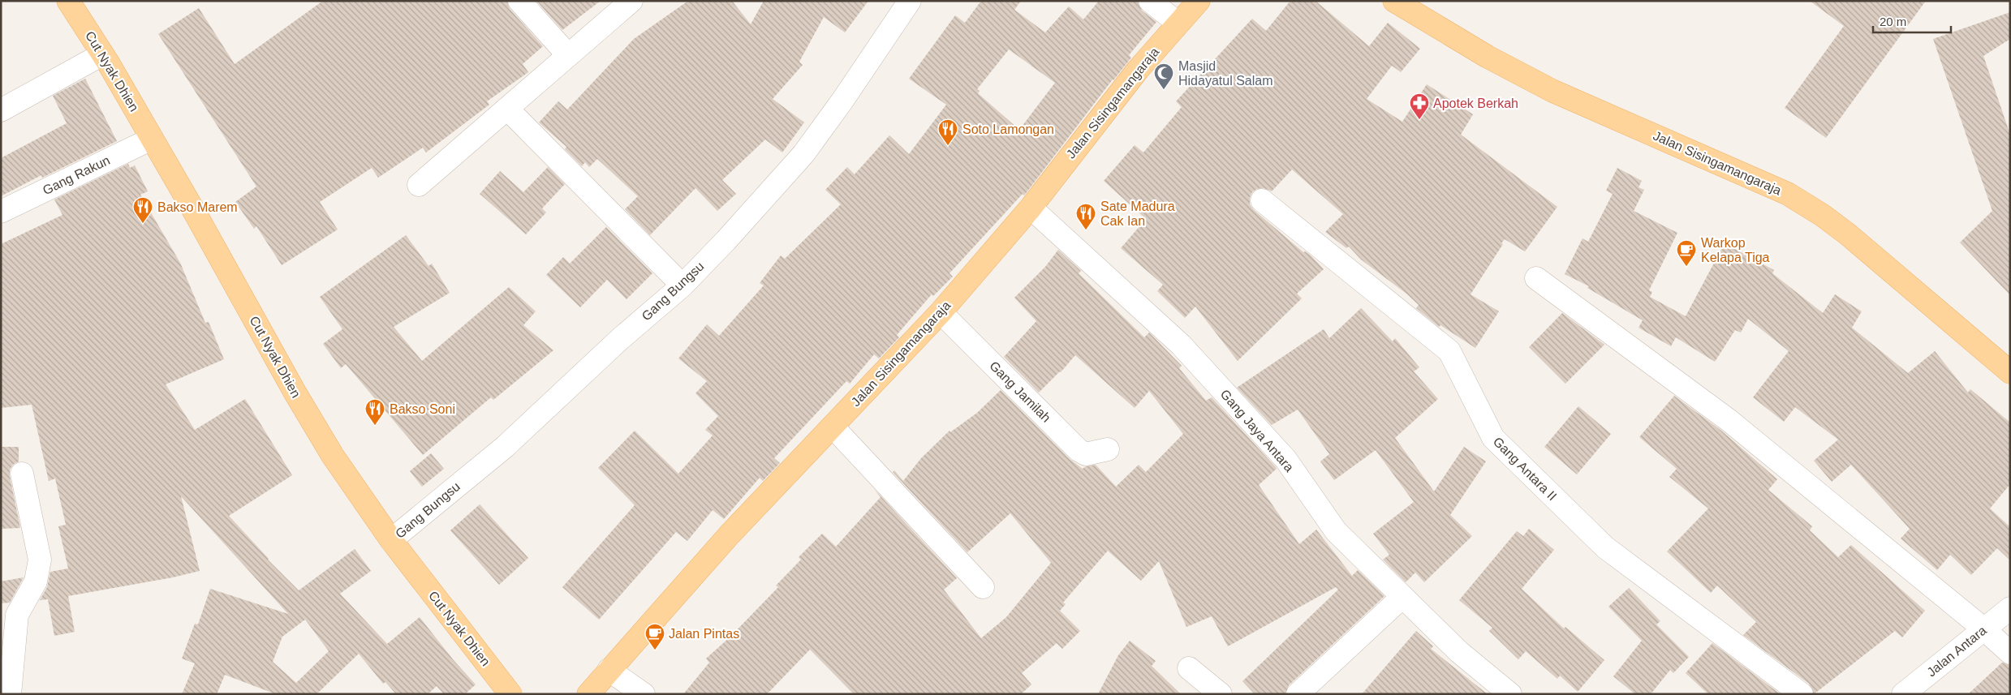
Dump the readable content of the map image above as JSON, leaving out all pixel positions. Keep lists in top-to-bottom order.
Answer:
{
  "streets": {
    "main road": ["Cut Nyak Dhien", "Jalan Sisingamangaraja"],
    "street": [
      "Gang Rakun",
      "Gang Bungsu",
      "Gang Jamilah",
      "Gang Jaya Antara",
      "Gang Antara II",
      "Jalan Antara"
    ]
  },
  "crossings": [
    ["Cut Nyak Dhien", "Gang Rakun"],
    ["Cut Nyak Dhien", "Gang Bungsu"],
    ["Jalan Sisingamangaraja", "Gang Jamilah"],
    ["Jalan Sisingamangaraja", "Gang Jaya Antara"]
  ],
  "places": {
    "mosque": ["Masjid Hidayatul Salam"],
    "pharmacy": ["Apotek Berkah"],
    "restaurant": [
      "Soto Lamongan",
      "Bakso Marem",
      "Sate Madura Cak Ian",
      "Bakso Soni"
    ],
    "cafe": ["Warkop Kelapa Tiga", "Jalan Pintas"]
  },
  "scale_bar": "20 m"
}
